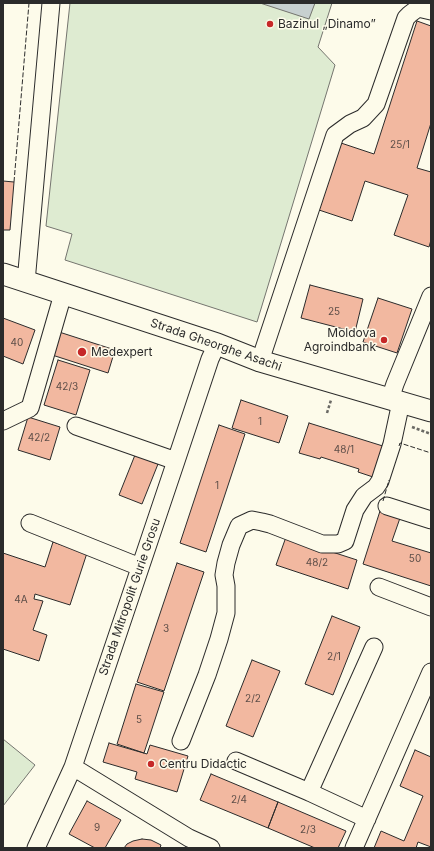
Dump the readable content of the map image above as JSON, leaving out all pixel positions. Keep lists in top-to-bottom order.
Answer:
{
  "streets": {
    "main road": ["Strada Gheorghe Asachi"],
    "street": ["Strada Mitropolit Gurie Grosu"]
  },
  "crossings": [
    ["Strada Gheorghe Asachi", "Strada Mitropolit Gurie Grosu"]
  ],
  "places": [
    "Bazinul „Dinamo”",
    "Moldova Agroindbank",
    "Medexpert",
    "Centru Didactic"
  ],
  "house_numbers": [
    "25/1",
    "25",
    "40",
    "42/3",
    "1",
    "42/2",
    "48/1",
    "1",
    "50",
    "48/2",
    "4A",
    "3",
    "2/1",
    "2/2",
    "5",
    "2/4",
    "9",
    "2/3"
  ]
}
